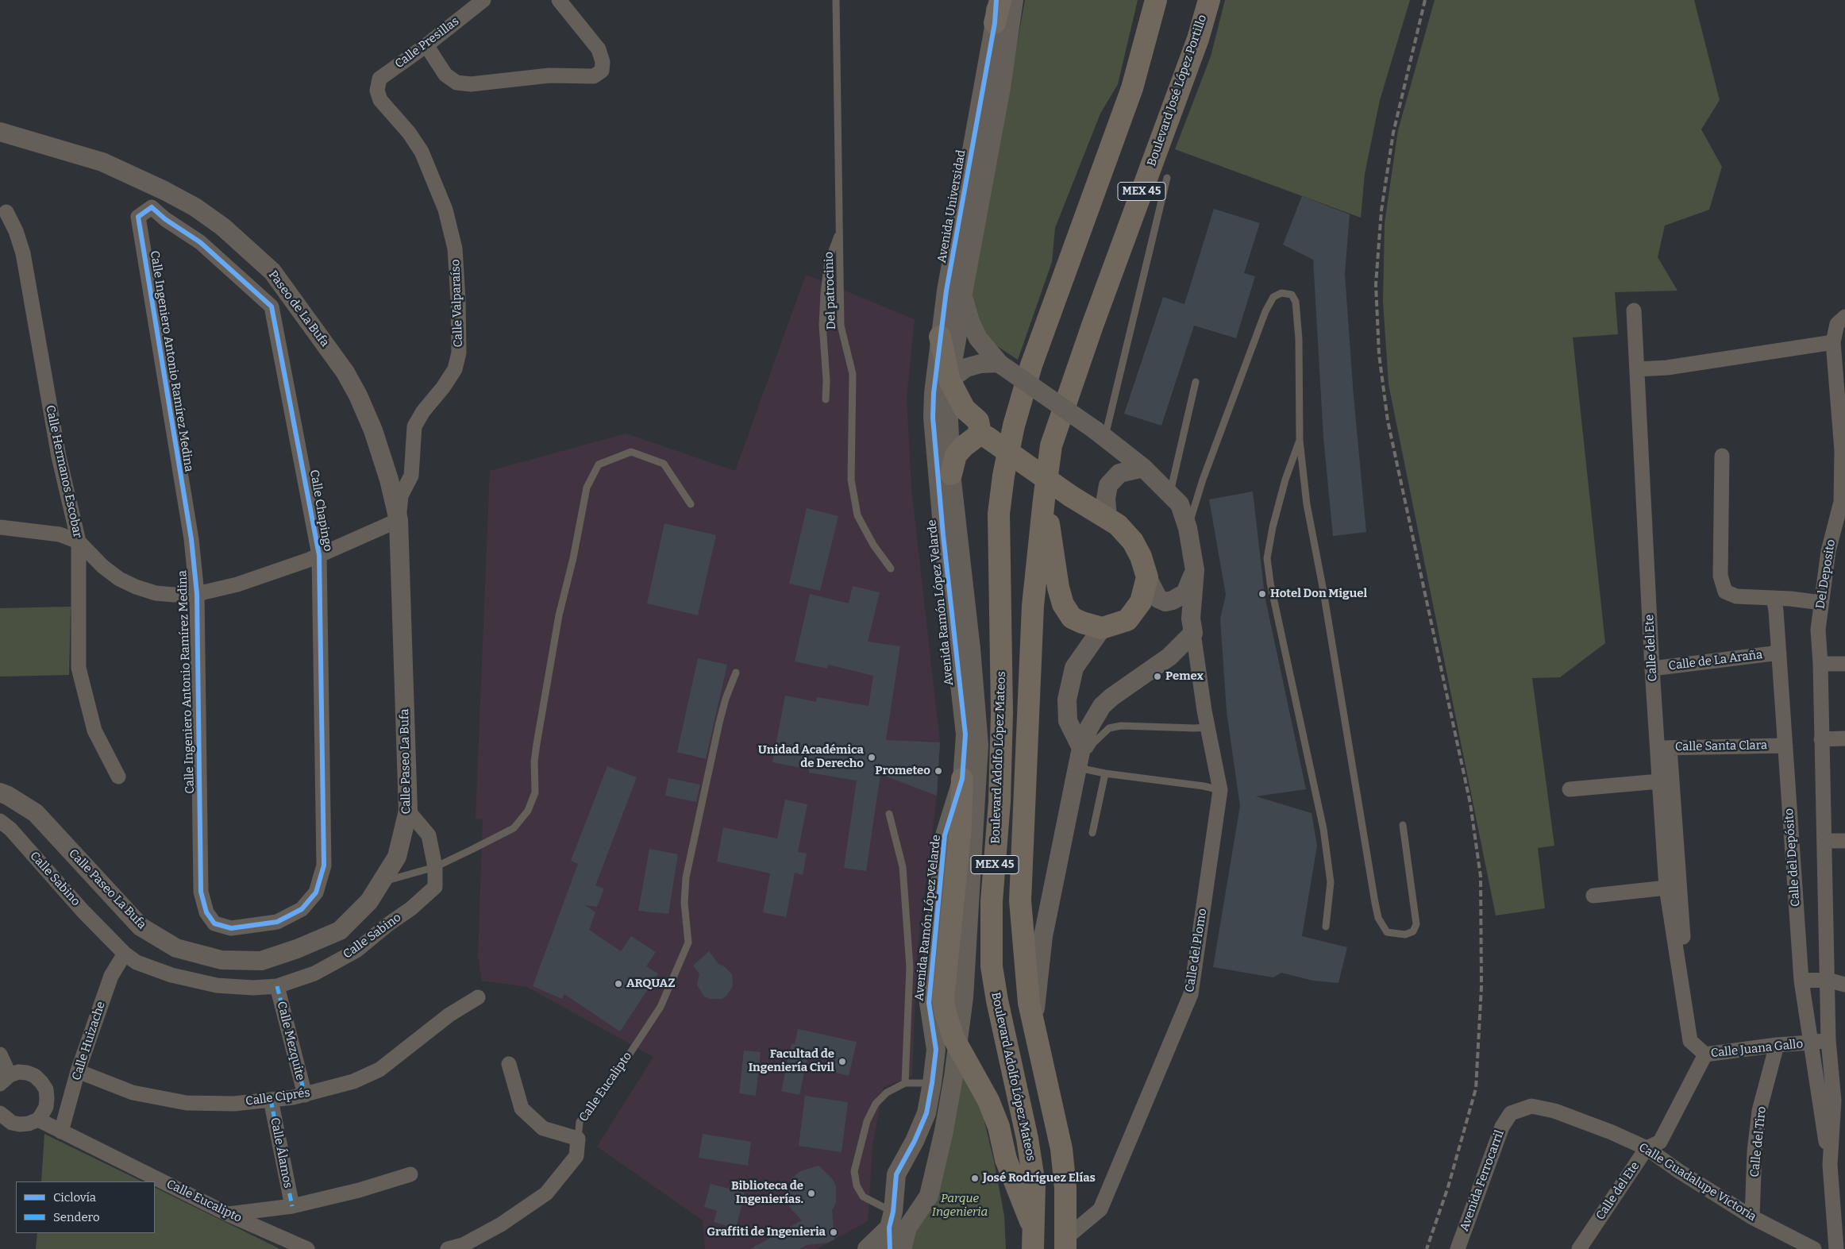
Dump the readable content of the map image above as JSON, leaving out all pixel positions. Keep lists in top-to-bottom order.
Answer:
{
  "streets": {
    "main road": ["Boulevard José López Portillo", "MEX 45", "Boulevard Adolfo López Mateos"],
    "street": [
      "Calle Presillas",
      "Avenida Universidad",
      "Calle Valparaíso",
      "Paseo de La Bufa",
      "Calle Ingeniero Antonio Ramírez Medina",
      "Calle Hermanos Escobar",
      "Calle Chapingo",
      "Del Deposito",
      "Avenida Ramón López Velarde",
      "Calle del Ete",
      "Calle de La Araña",
      "Calle Santa Clara",
      "Calle Paseo La Bufa",
      "Calle del Depósito",
      "Calle Sabino",
      "Calle del Plomo",
      "Calle Huizache",
      "Calle Mezquite",
      "Calle Juana Gallo",
      "Calle Eucalipto",
      "Calle Ciprés",
      "Calle del Tiro",
      "Calle Álamos",
      "Avenida Ferrocarril",
      "Calle Guadalupe Victoria"
    ],
    "lane": ["Del patrocinio"]
  },
  "crossings": [
    ["Calle Presillas", "Calle Valparaíso"],
    ["Boulevard José López Portillo", "MEX 45"],
    ["MEX 45", "Calle del Plomo"],
    ["Calle Valparaíso", "Paseo de La Bufa"],
    ["Calle Valparaíso", "Calle Paseo La Bufa"],
    ["Paseo de La Bufa", "Calle Paseo La Bufa"],
    ["Calle Ingeniero Antonio Ramírez Medina", "Calle Chapingo"],
    ["Del Deposito", "Calle del Depósito"],
    ["Calle del Ete", "Calle de La Araña"],
    ["Calle del Ete", "Calle Santa Clara"],
    ["Calle del Ete", "Calle Juana Gallo"],
    ["Calle del Ete", "Calle Guadalupe Victoria"],
    ["Calle de La Araña", "Calle del Depósito"],
    ["Calle Santa Clara", "Calle del Depósito"],
    ["Calle Paseo La Bufa", "Calle Sabino"],
    ["Calle del Depósito", "Calle Juana Gallo"],
    ["Calle Sabino", "Calle Huizache"],
    ["Calle Sabino", "Calle Mezquite"],
    ["Calle Huizache", "Calle Eucalipto"],
    ["Calle Huizache", "Calle Ciprés"],
    ["Calle Mezquite", "Calle Ciprés"],
    ["Calle Juana Gallo", "Calle del Tiro"],
    ["Calle Ciprés", "Calle Álamos"],
    ["Calle del Tiro", "Calle Guadalupe Victoria"],
    ["Avenida Ferrocarril", "Calle Guadalupe Victoria"]
  ],
  "parks": ["Parque Ingenieria"],
  "places": [
    "Hotel Don Miguel",
    "Pemex",
    "Unidad Académica de Derecho",
    "Prometeo",
    "ARQUAZ",
    "Facultad de Ingeniería Civil",
    "José Rodríguez Elías",
    "Biblioteca de Ingenierías.",
    "Graffiti de Ingenieria"
  ],
  "legend": ["Ciclovía", "Sendero"]
}
